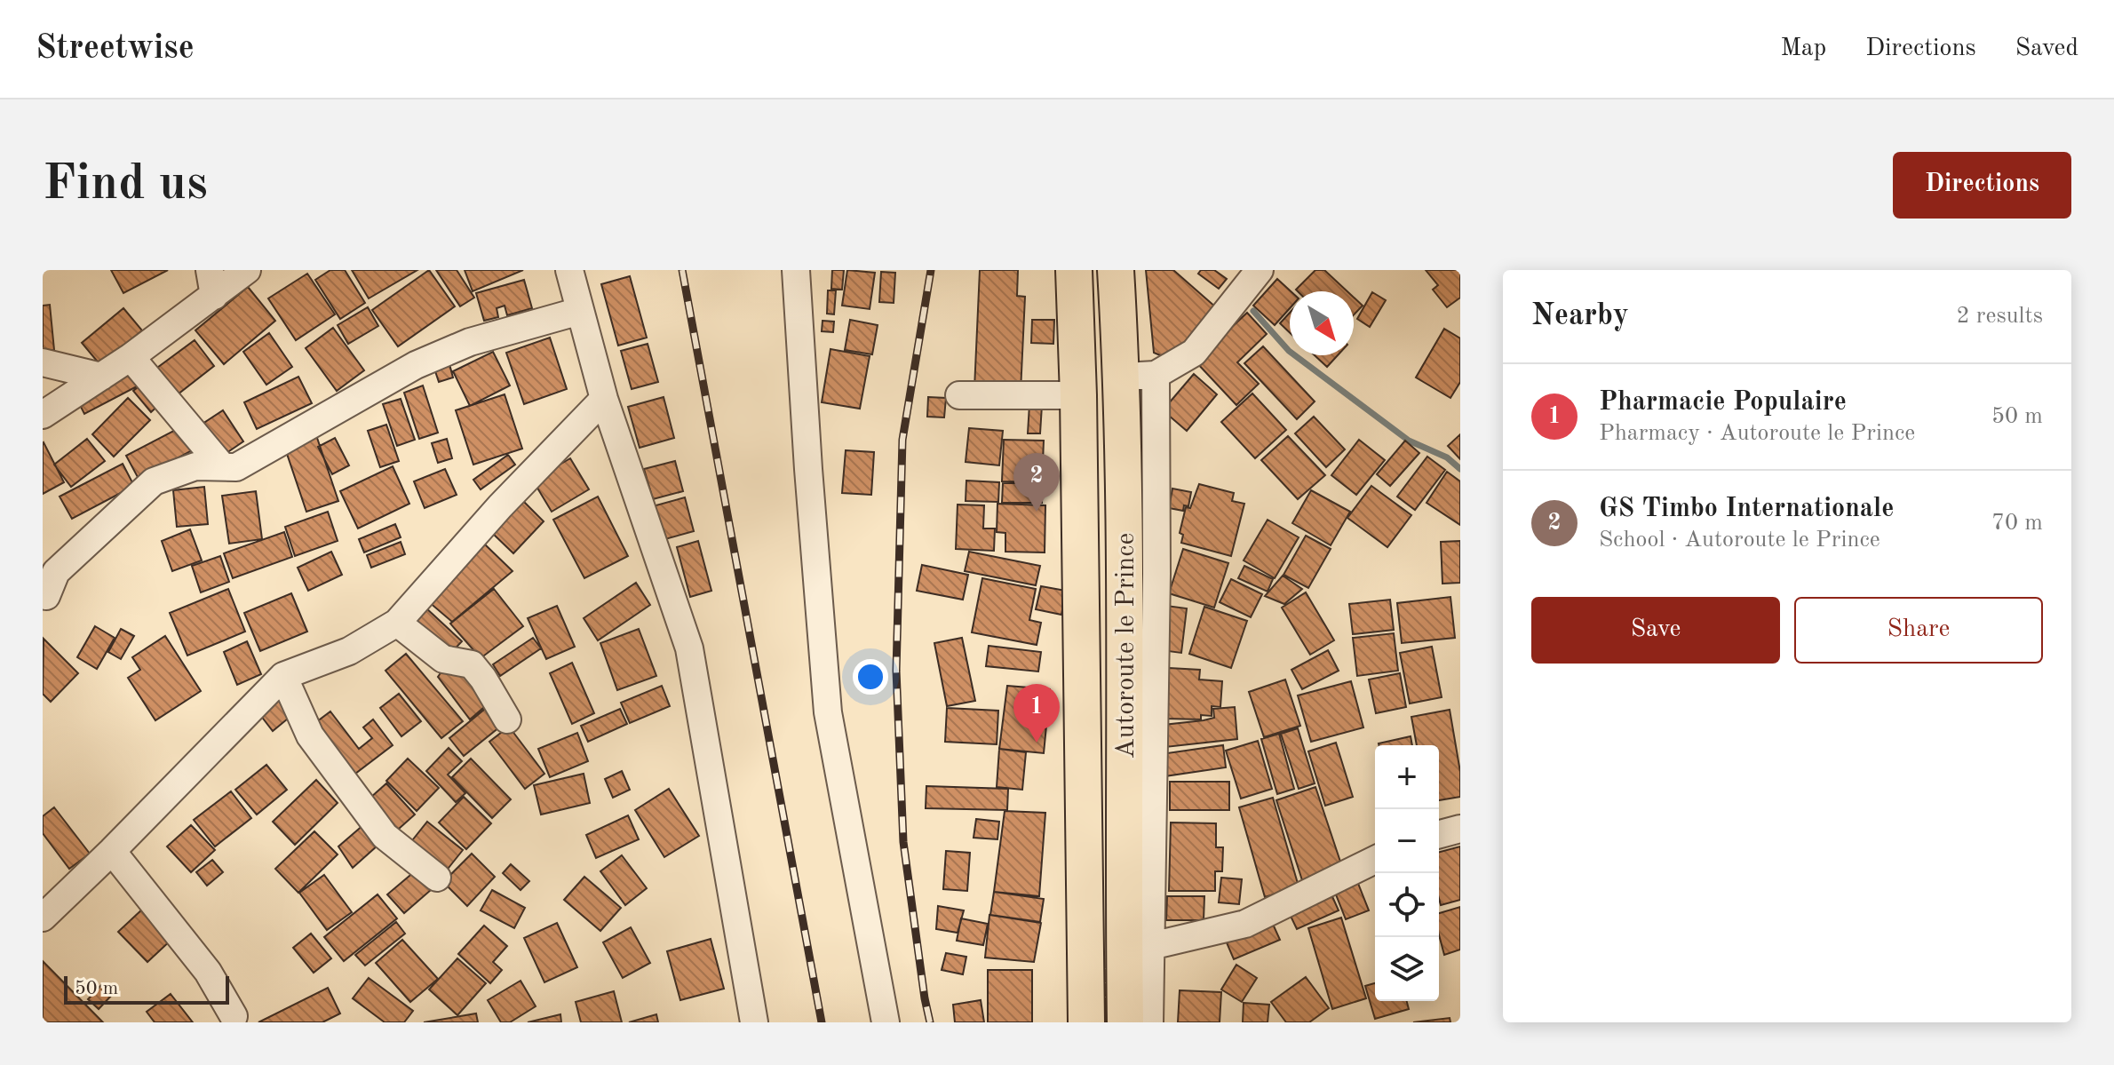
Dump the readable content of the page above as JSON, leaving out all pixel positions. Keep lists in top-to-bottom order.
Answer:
{
  "streets": {
    "main road": ["Autoroute le Prince"]
  },
  "scale_bar": "50 m",
  "north": "bottom right",
  "page": {
    "header": "Streetwise",
    "nav": ["Map", "Directions", "Saved"],
    "buttons": [
      "Directions",
      ["Save", "Share"]
    ],
    "title": "Find us",
    "heading": ["Nearby", "2 results"],
    "list": [
      {
        "mark": "1",
        "name": "Pharmacie Populaire",
        "note": "Pharmacy · Autoroute le Prince",
        "value": "50 m"
      },
      {
        "mark": "2",
        "name": "GS Timbo Internationale",
        "note": "School · Autoroute le Prince",
        "value": "70 m"
      }
    ],
    "pins": ["2", "1"],
    "map_buttons": ["+", "−"],
    "scale": "50 m"
  }
}
